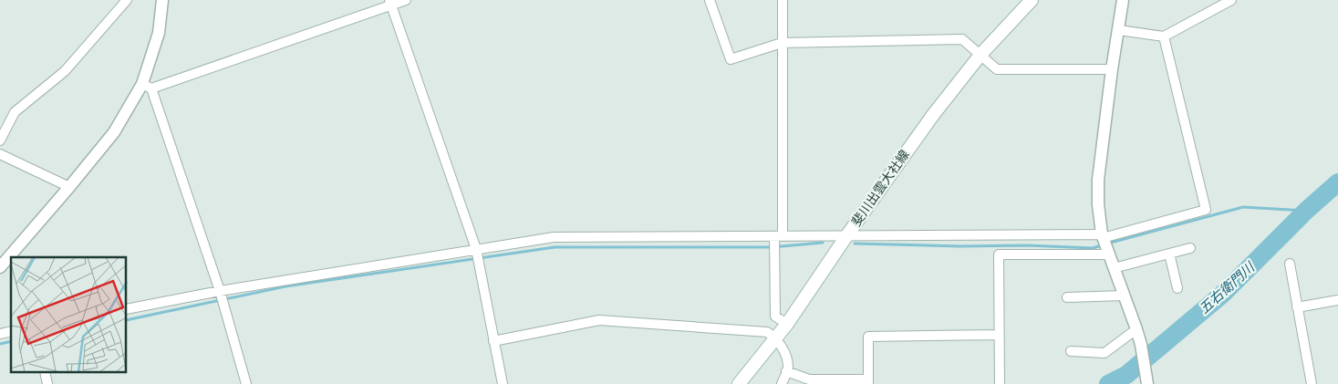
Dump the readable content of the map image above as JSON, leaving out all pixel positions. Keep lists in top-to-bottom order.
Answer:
{
  "streets": {
    "main road": ["斐川出雲大社線"]
  },
  "water": ["五右衛門川"]
}
